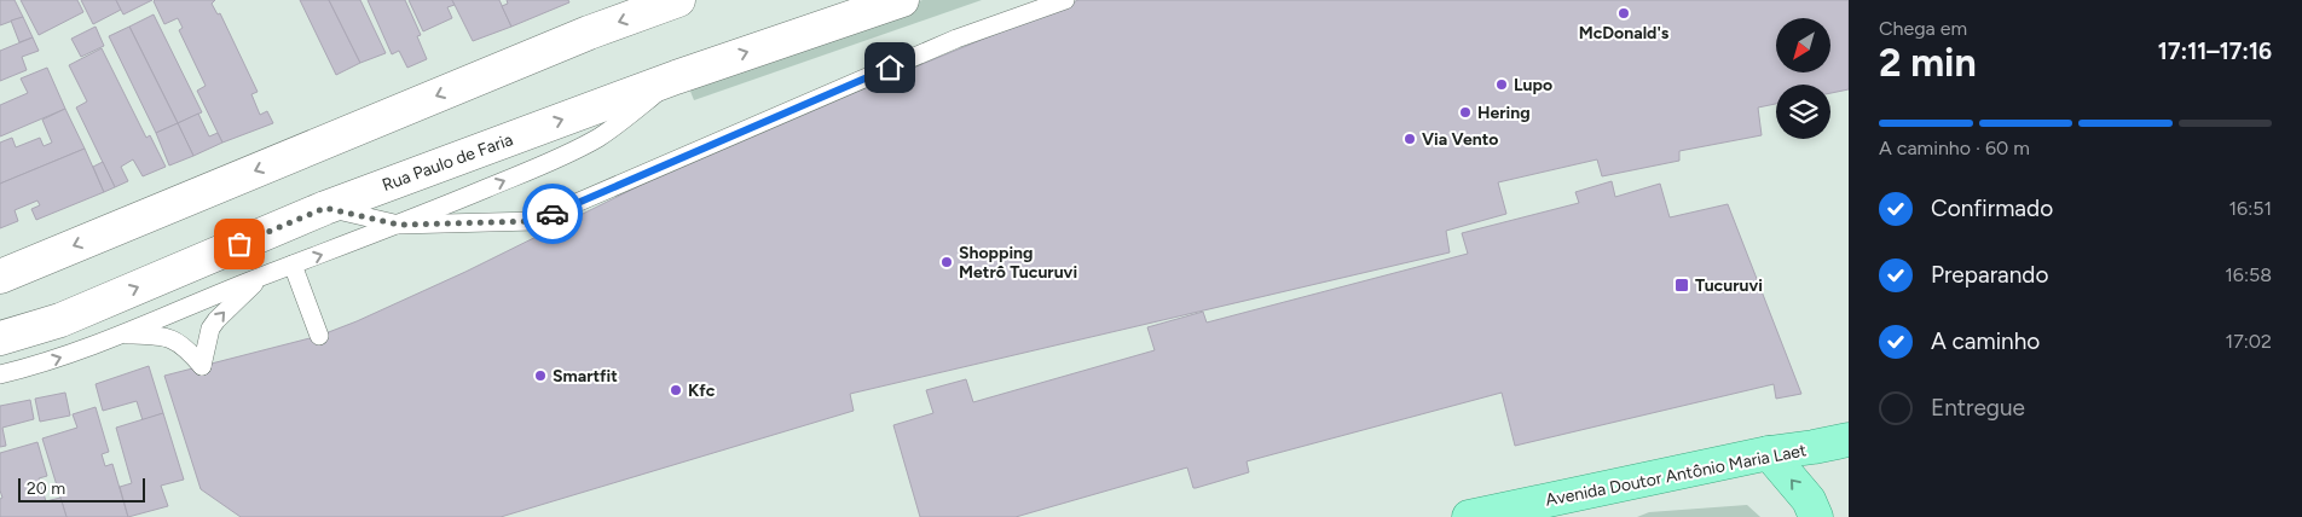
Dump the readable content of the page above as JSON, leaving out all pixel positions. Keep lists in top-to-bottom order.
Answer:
{
  "streets": {
    "main road": ["Avenida Doutor Antônio Maria Laet"],
    "street": ["Rua Paulo de Faria"]
  },
  "places": {
    "other": [
      "McDonald's",
      "Lupo",
      "Hering",
      "Via Vento",
      "Shopping Metrô Tucuruvi",
      "Smartfit",
      "Kfc"
    ],
    "transit": ["Tucuruvi"]
  },
  "scale_bar": "20 m",
  "north": "bottom left",
  "page": {
    "heading": ["2 min", "Chega em", "17:11–17:16"],
    "bar": "A caminho · 60 m",
    "list": [
      ["Confirmado", "16:51"],
      ["Preparando", "16:58"],
      ["A caminho", "17:02"],
      "Entregue"
    ],
    "scale": "20 m"
  }
}
